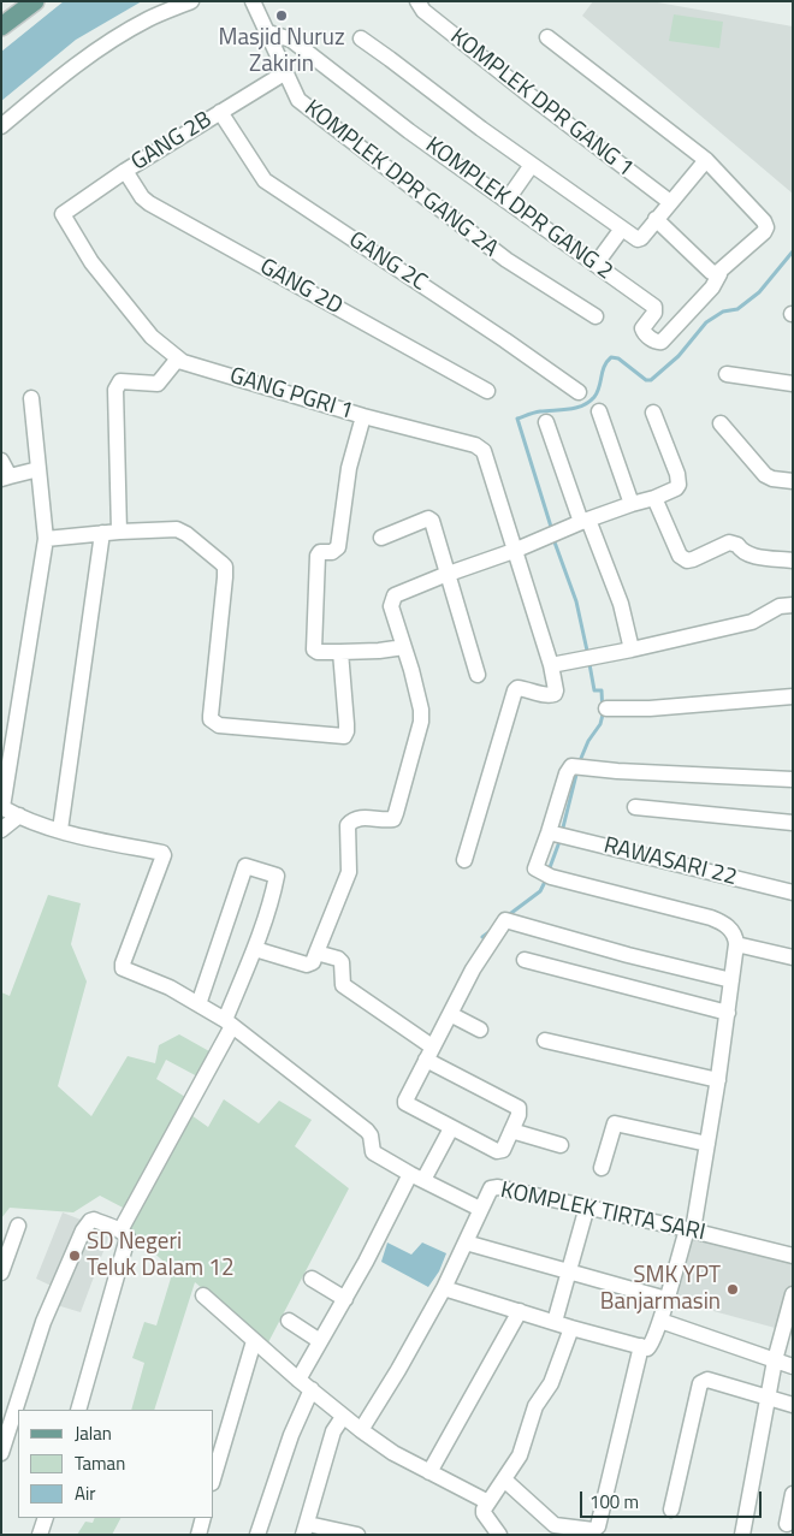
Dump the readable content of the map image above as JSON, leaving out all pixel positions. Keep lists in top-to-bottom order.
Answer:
{
  "streets": {
    "street": [
      "KOMPLEK DPR GANG 1",
      "GANG 2B",
      "KOMPLEK DPR GANG 2A",
      "KOMPLEK DPR GANG 2",
      "GANG 2C",
      "GANG 2D",
      "GANG PGRI 1",
      "RAWASARI 22",
      "KOMPLEK TIRTA SARI"
    ]
  },
  "crossings": [
    ["GANG 2B", "KOMPLEK DPR GANG 2A"],
    ["GANG 2B", "GANG 2C"],
    ["GANG 2B", "GANG 2D"],
    ["GANG 2B", "GANG PGRI 1"],
    ["KOMPLEK DPR GANG 2A", "KOMPLEK DPR GANG 2"]
  ],
  "places": ["Masjid Nuruz Zakirin", "SD Negeri Teluk Dalam 12", "SMK YPT Banjarmasin"],
  "legend": ["Jalan", "Taman", "Air"],
  "scale_bar": "100 m"
}
